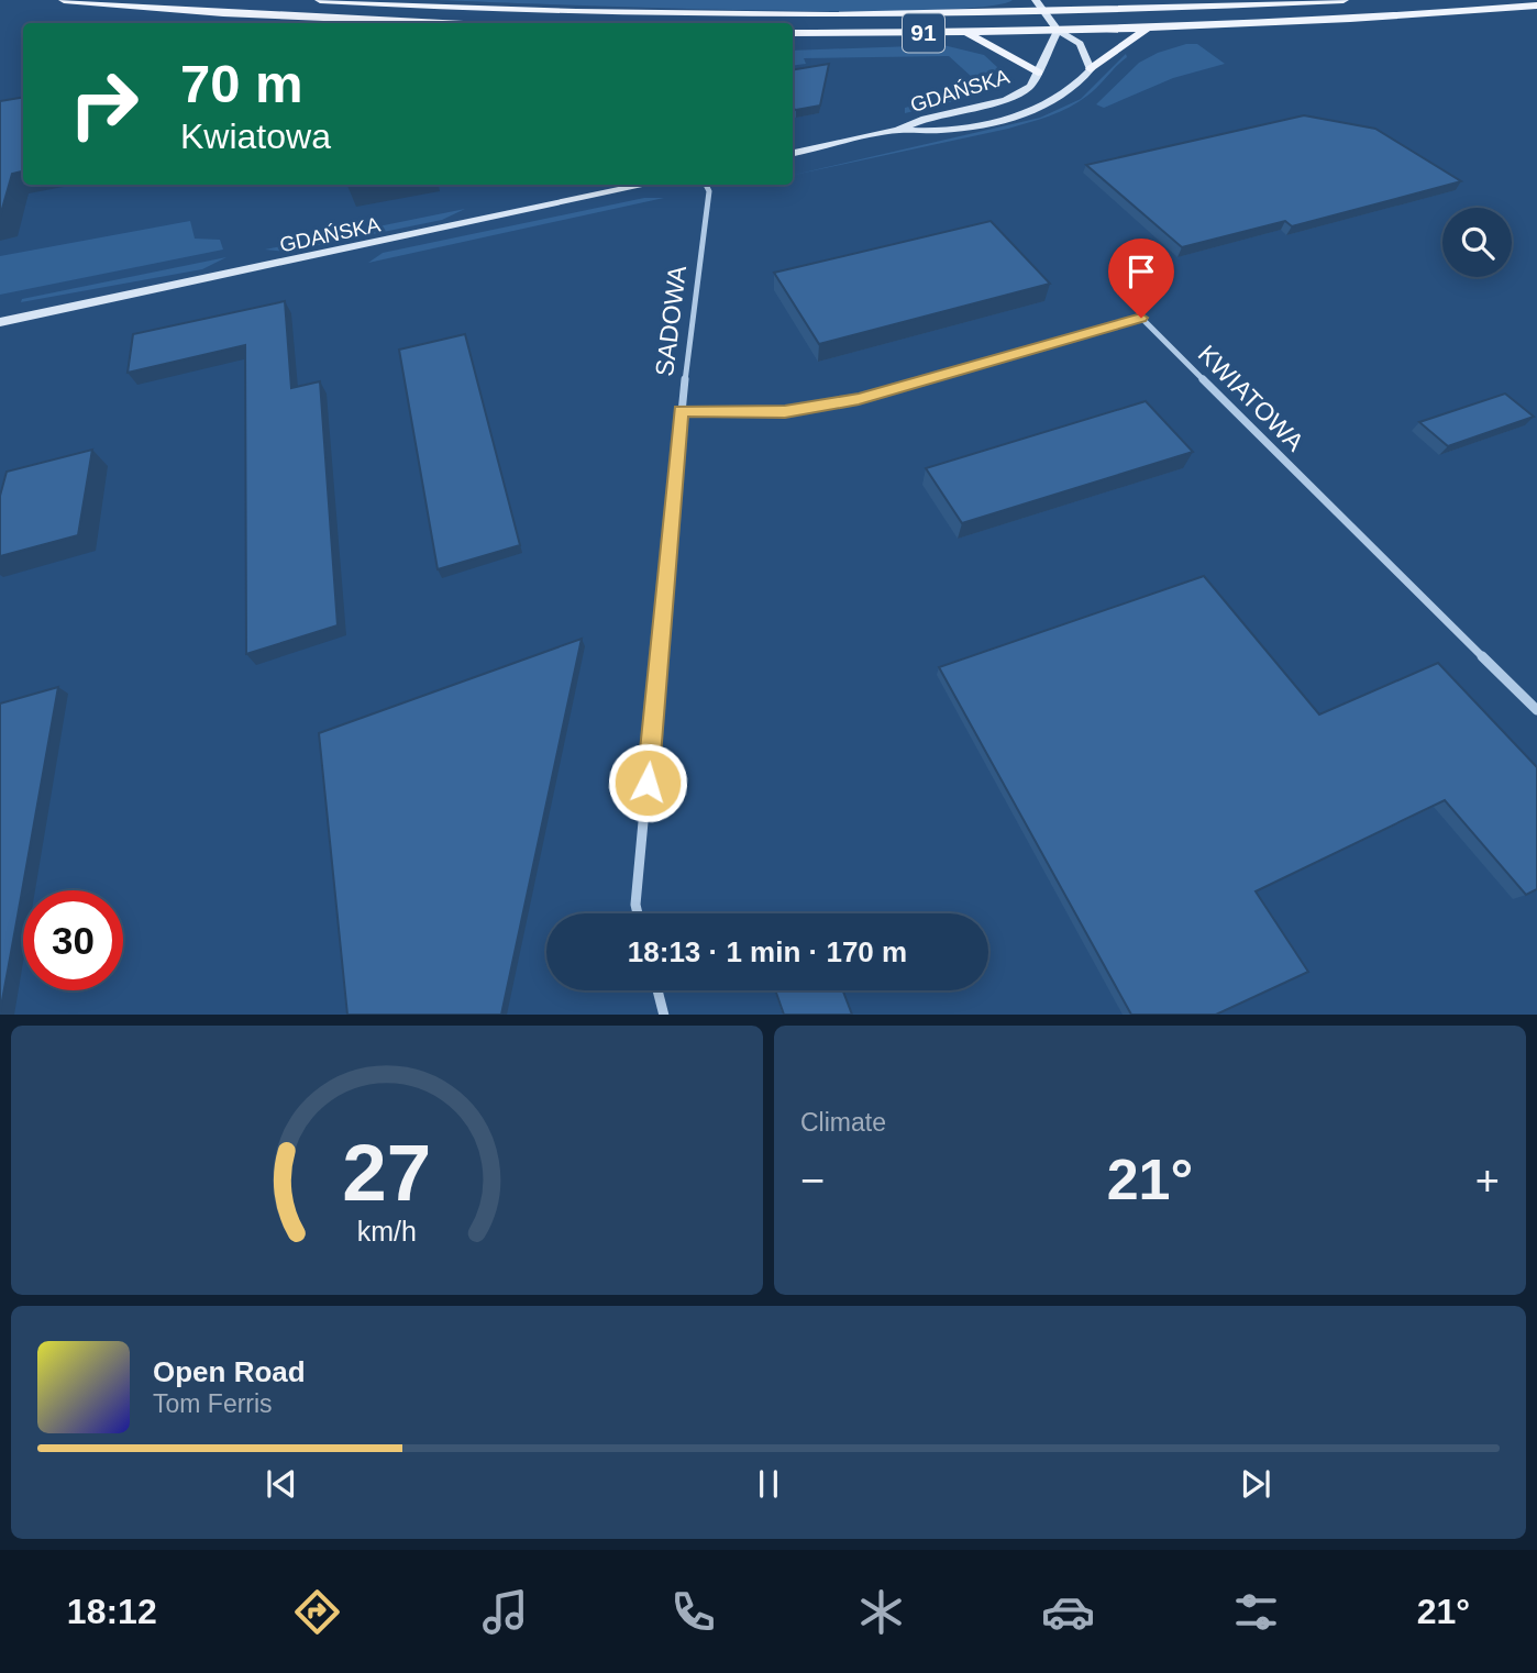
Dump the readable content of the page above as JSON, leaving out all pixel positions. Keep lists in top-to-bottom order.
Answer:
{
  "streets": {
    "main road": ["91"],
    "street": ["GDAŃSKA", "SADOWA", "KWIATOWA"]
  },
  "crossings": [
    ["91", "GDAŃSKA"],
    ["SADOWA", "KWIATOWA"]
  ],
  "page": {
    "turn": ["70 m", "Kwiatowa"],
    "limit": "30",
    "trip": "18:13 · 1 min · 170 m",
    "tile": "Climate",
    "heat": ["−", "21°", "+"],
    "song": ["Open Road", "Tom Ferris"],
    "tabs": ["18:12", "21°"],
    "gauge": ["27", "km/h"]
  }
}
